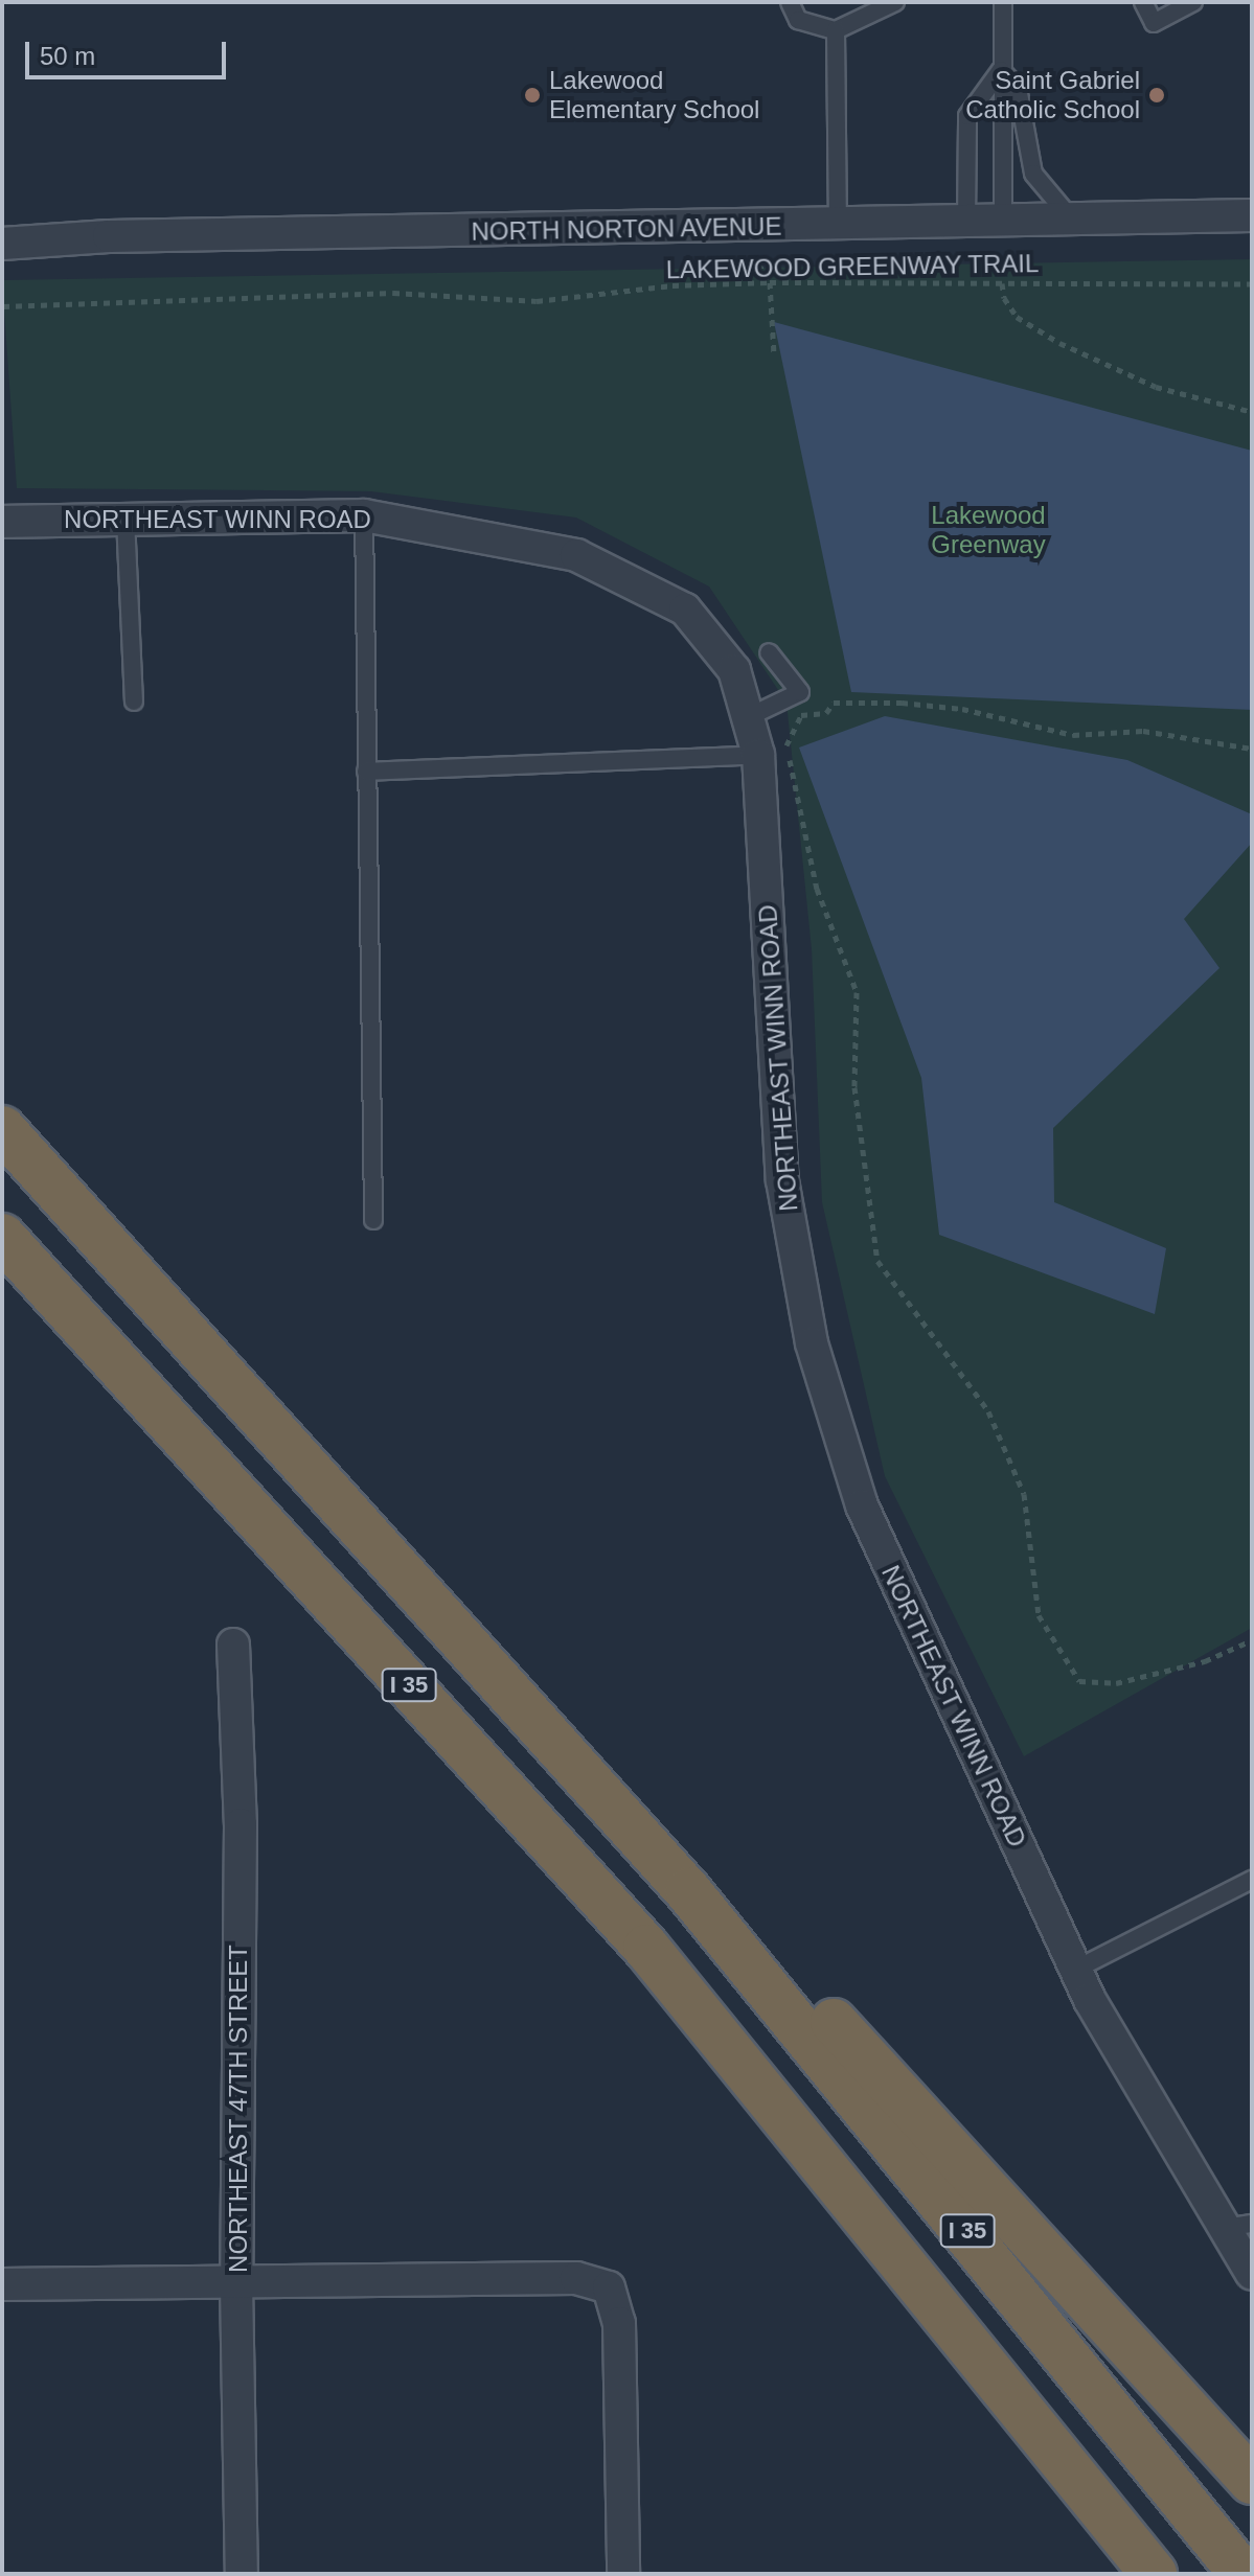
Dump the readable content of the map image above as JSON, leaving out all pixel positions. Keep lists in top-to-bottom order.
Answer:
{
  "streets": {
    "highway": ["I 35"],
    "street": ["NORTH NORTON AVENUE", "NORTHEAST WINN ROAD", "NORTHEAST 47TH STREET"],
    "path": ["LAKEWOOD GREENWAY TRAIL"]
  },
  "parks": ["Lakewood Greenway"],
  "places": ["Lakewood Elementary School", "Saint Gabriel Catholic School"],
  "scale_bar": "50 m"
}
